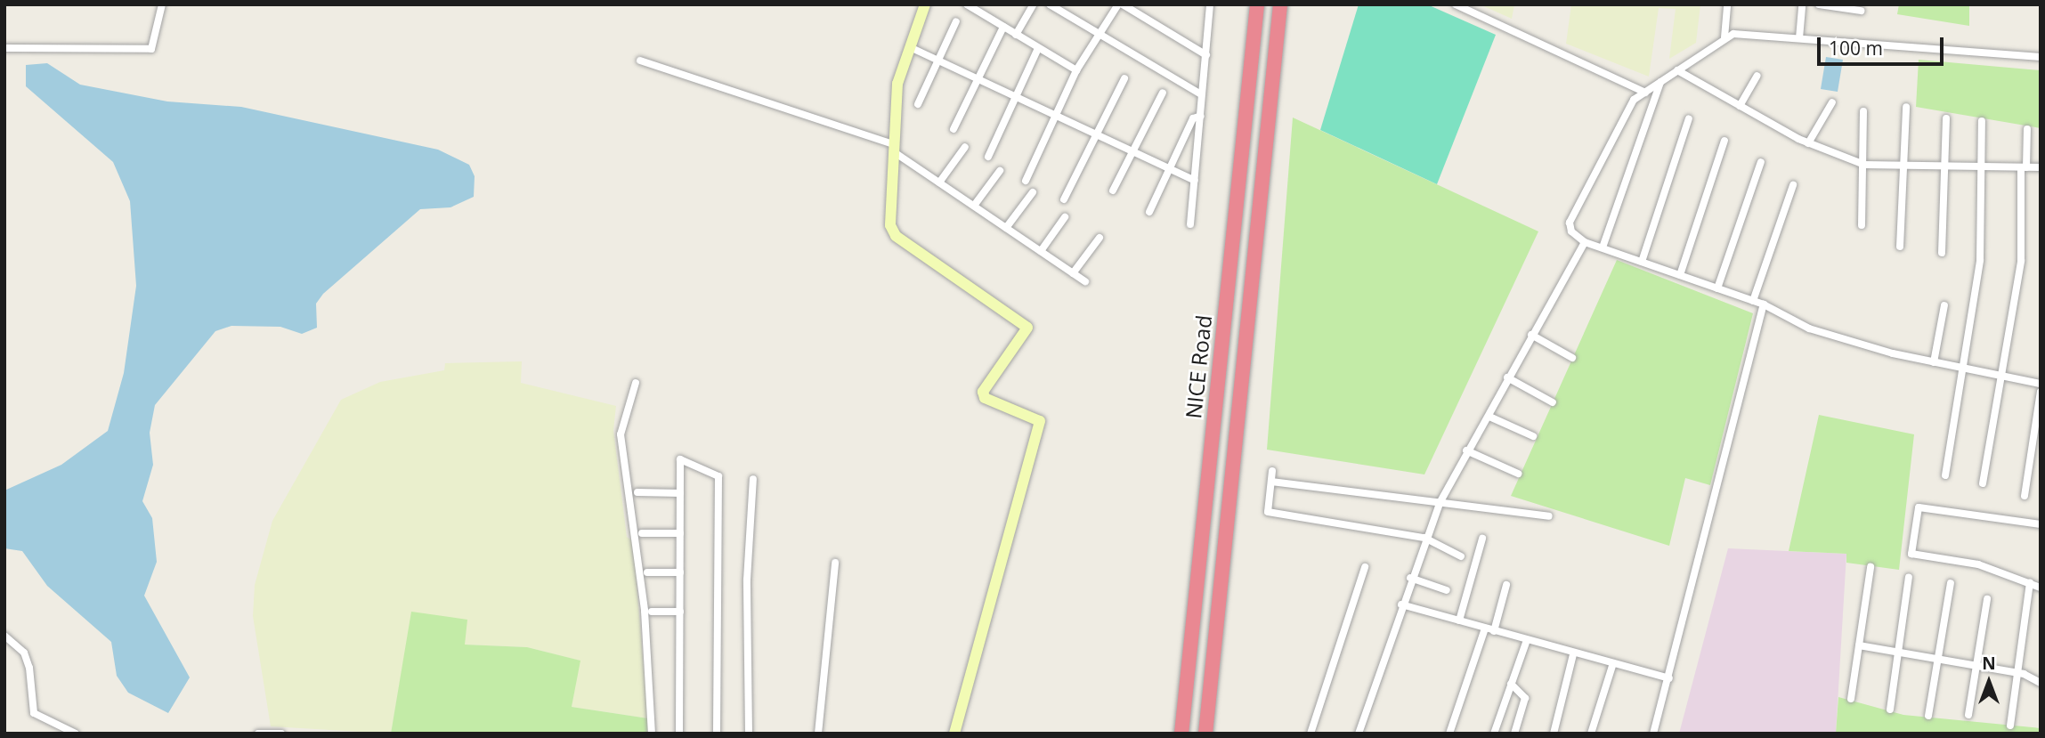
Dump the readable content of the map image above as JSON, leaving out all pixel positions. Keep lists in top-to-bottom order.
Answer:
{
  "streets": {
    "highway": ["NICE Road"]
  },
  "scale_bar": "100 m",
  "north": "top"
}
